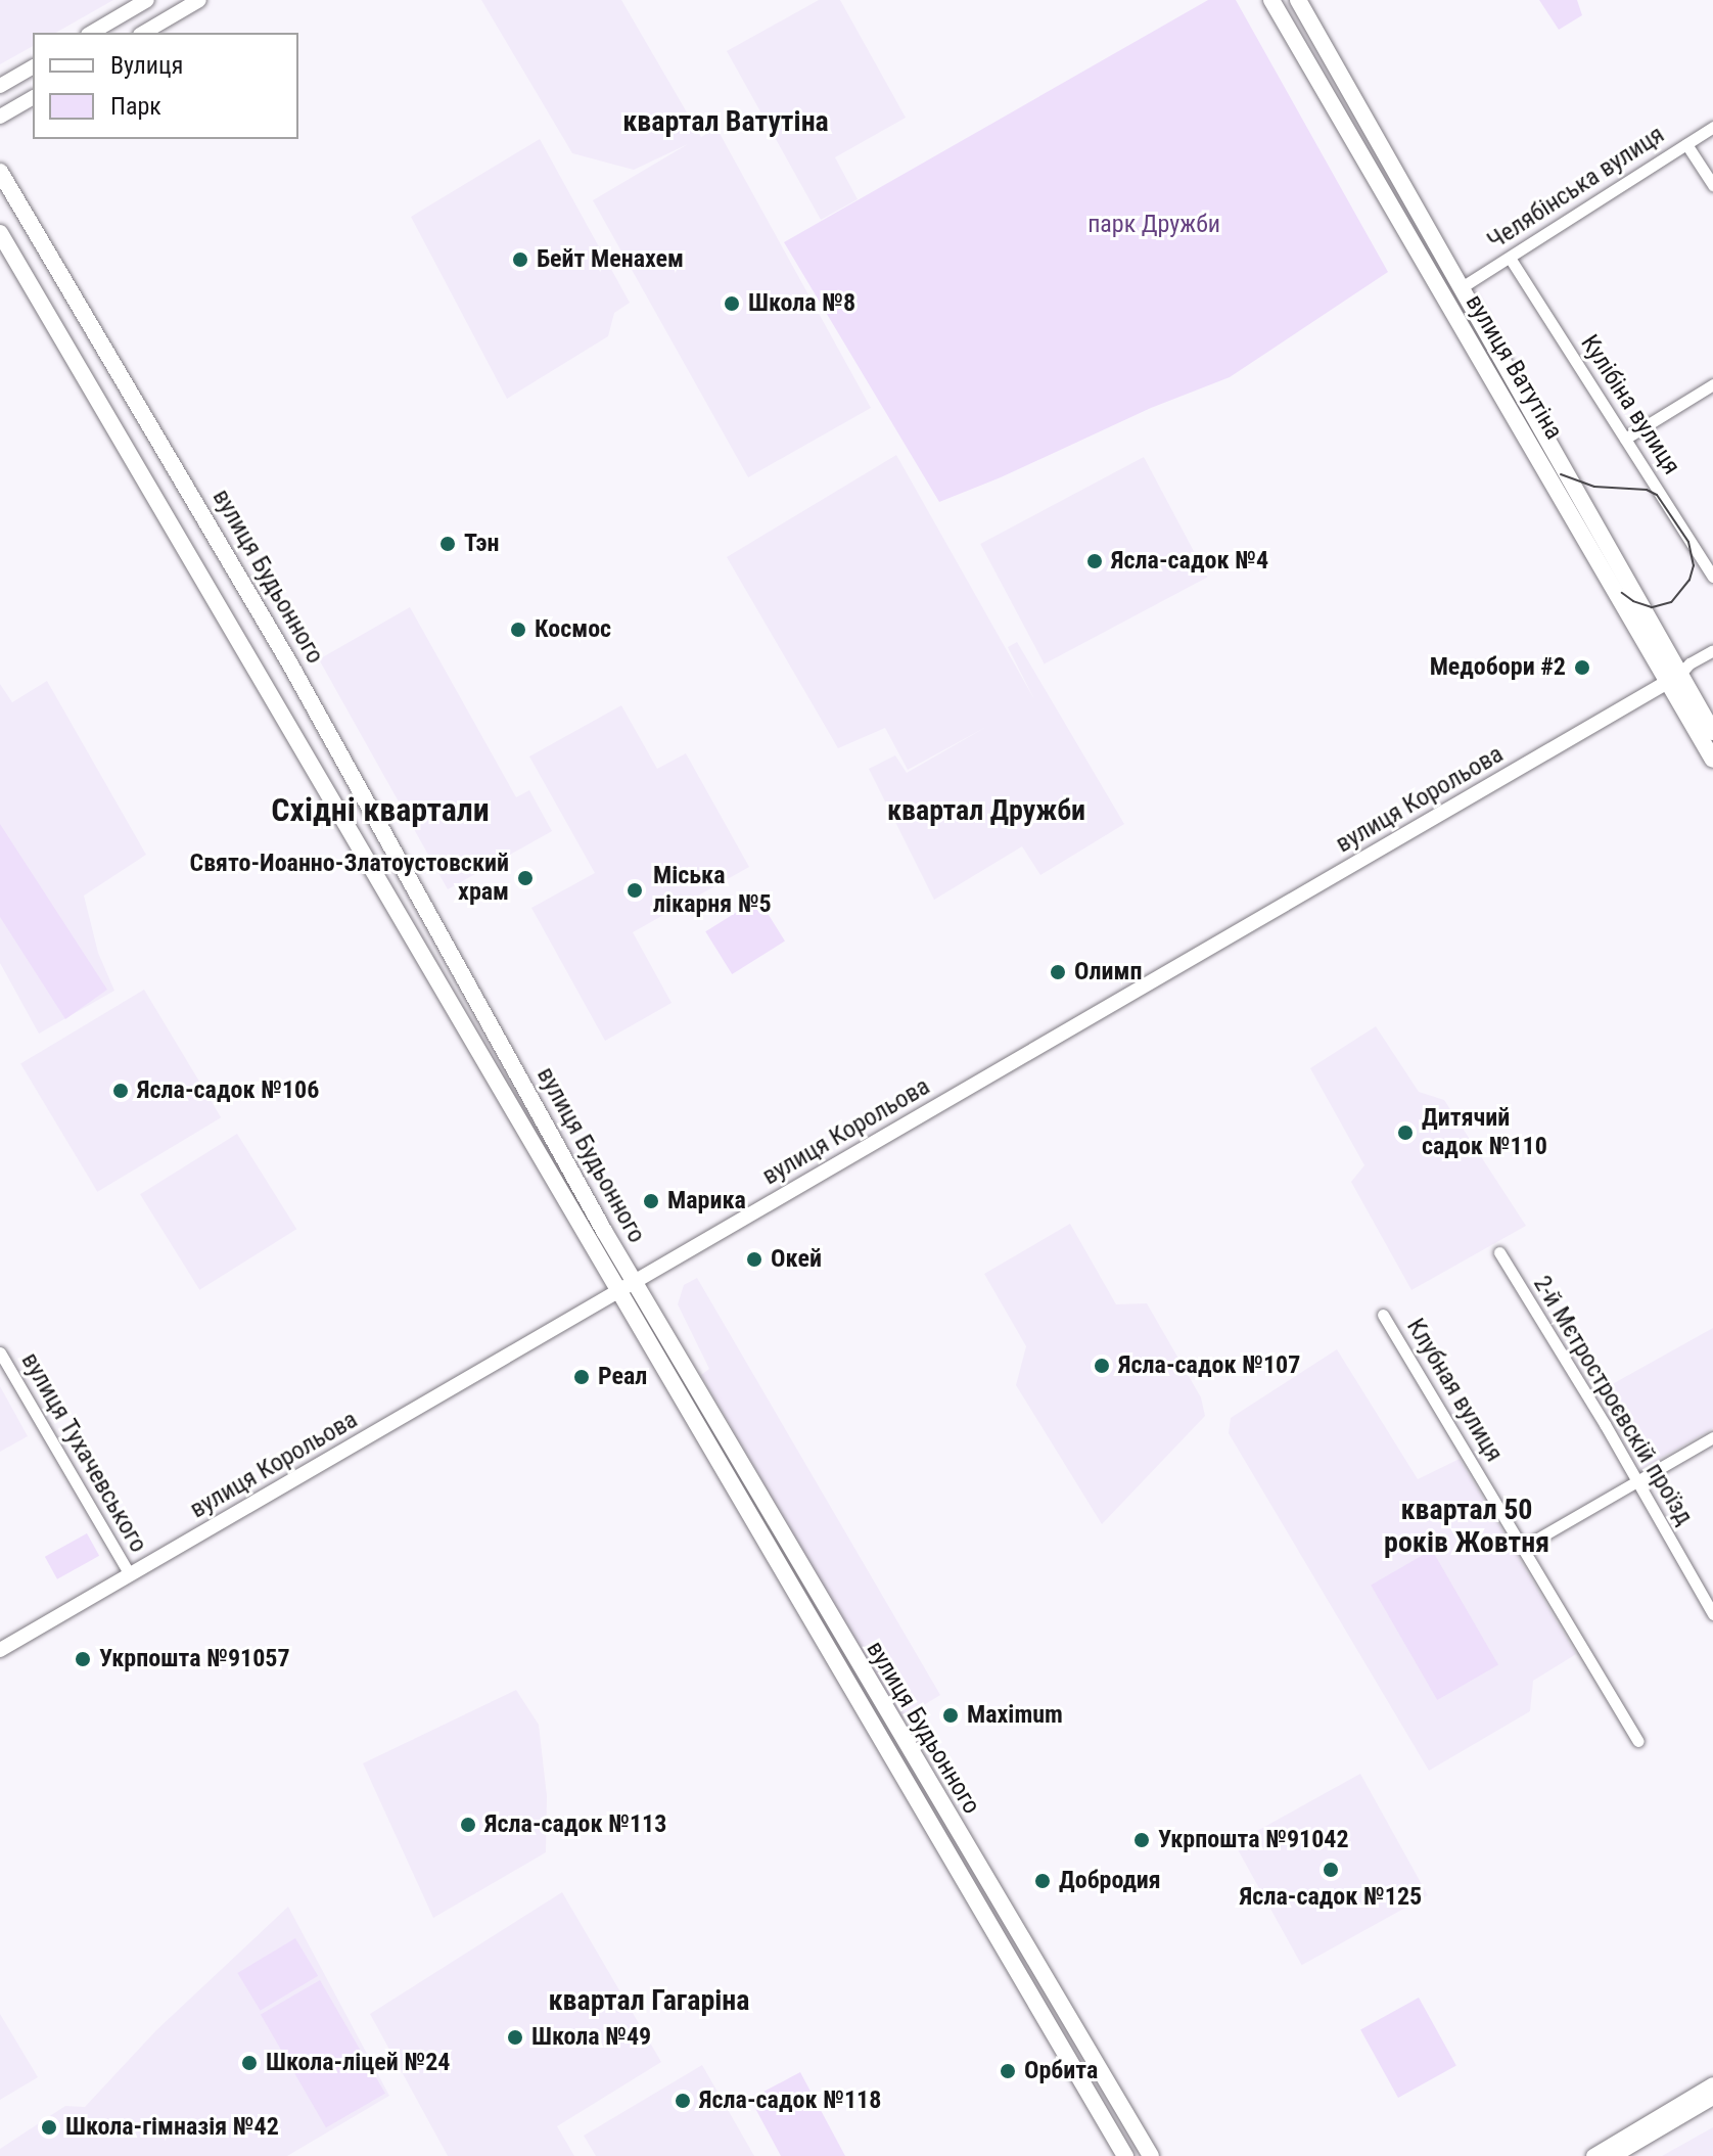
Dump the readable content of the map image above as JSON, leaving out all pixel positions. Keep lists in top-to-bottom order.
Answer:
{
  "streets": {
    "main road": ["вулиця Ватутіна", "вулиця Будьонного"],
    "street": [
      "Челябінська вулиця",
      "Кулібіна вулиця",
      "вулиця Корольова",
      "Клубная вулиця",
      "2-й Мєтростроєвскій проїзд",
      "вулиця Тухачевського"
    ]
  },
  "crossings": [
    ["Челябінська вулиця", "вулиця Ватутіна"],
    ["Челябінська вулиця", "Кулібіна вулиця"],
    ["вулиця Ватутіна", "вулиця Корольова"],
    ["вулиця Будьонного", "вулиця Корольова"],
    ["вулиця Корольова", "вулиця Тухачевського"]
  ],
  "districts": [
    "квартал Ватутіна",
    "Східні квартали",
    "квартал Дружби",
    "квартал 50 років Жовтня",
    "квартал Гагаріна"
  ],
  "parks": ["парк Дружби"],
  "places": [
    "Бейт Менахем",
    "Школа №8",
    "Тэн",
    "Ясла-садок №4",
    "Космос",
    "Медобори #2",
    "Свято-Иоанно-Златоустовский храм",
    "Міська лікарня №5",
    "Олимп",
    "Ясла-садок №106",
    "Дитячий садок №110",
    "Марика",
    "Окей",
    "Ясла-садок №107",
    "Реал",
    "Укрпошта №91057",
    "Maximum",
    "Ясла-садок №113",
    "Укрпошта №91042",
    "Ясла-садок №125",
    "Добродия",
    "Школа №49",
    "Школа-ліцей №24",
    "Орбита",
    "Ясла-садок №118",
    "Школа-гімназія №42"
  ],
  "legend": ["Вулиця", "Парк"]
}
